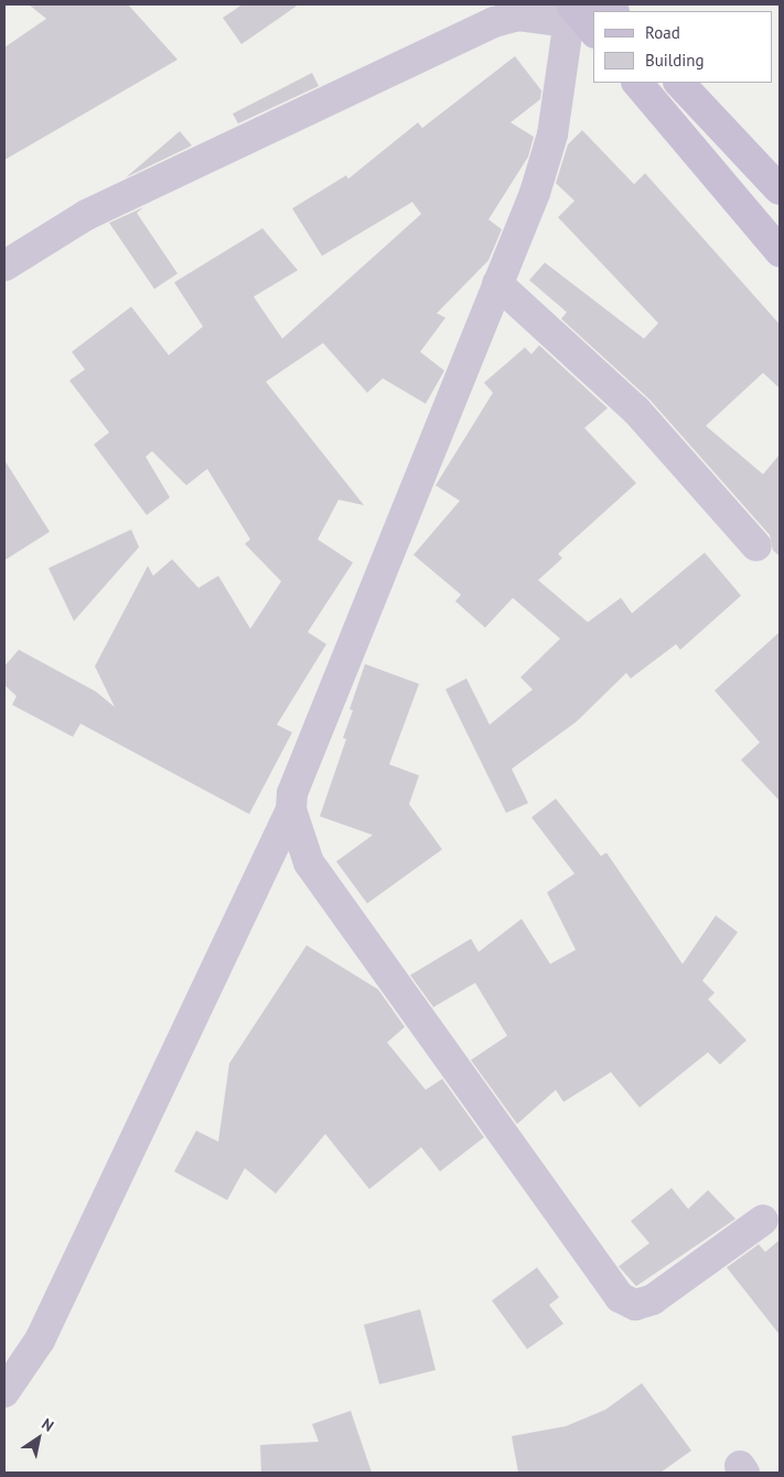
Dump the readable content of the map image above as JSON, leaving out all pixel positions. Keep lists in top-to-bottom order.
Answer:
{
  "legend": ["Road", "Building"],
  "north": "top right"
}
